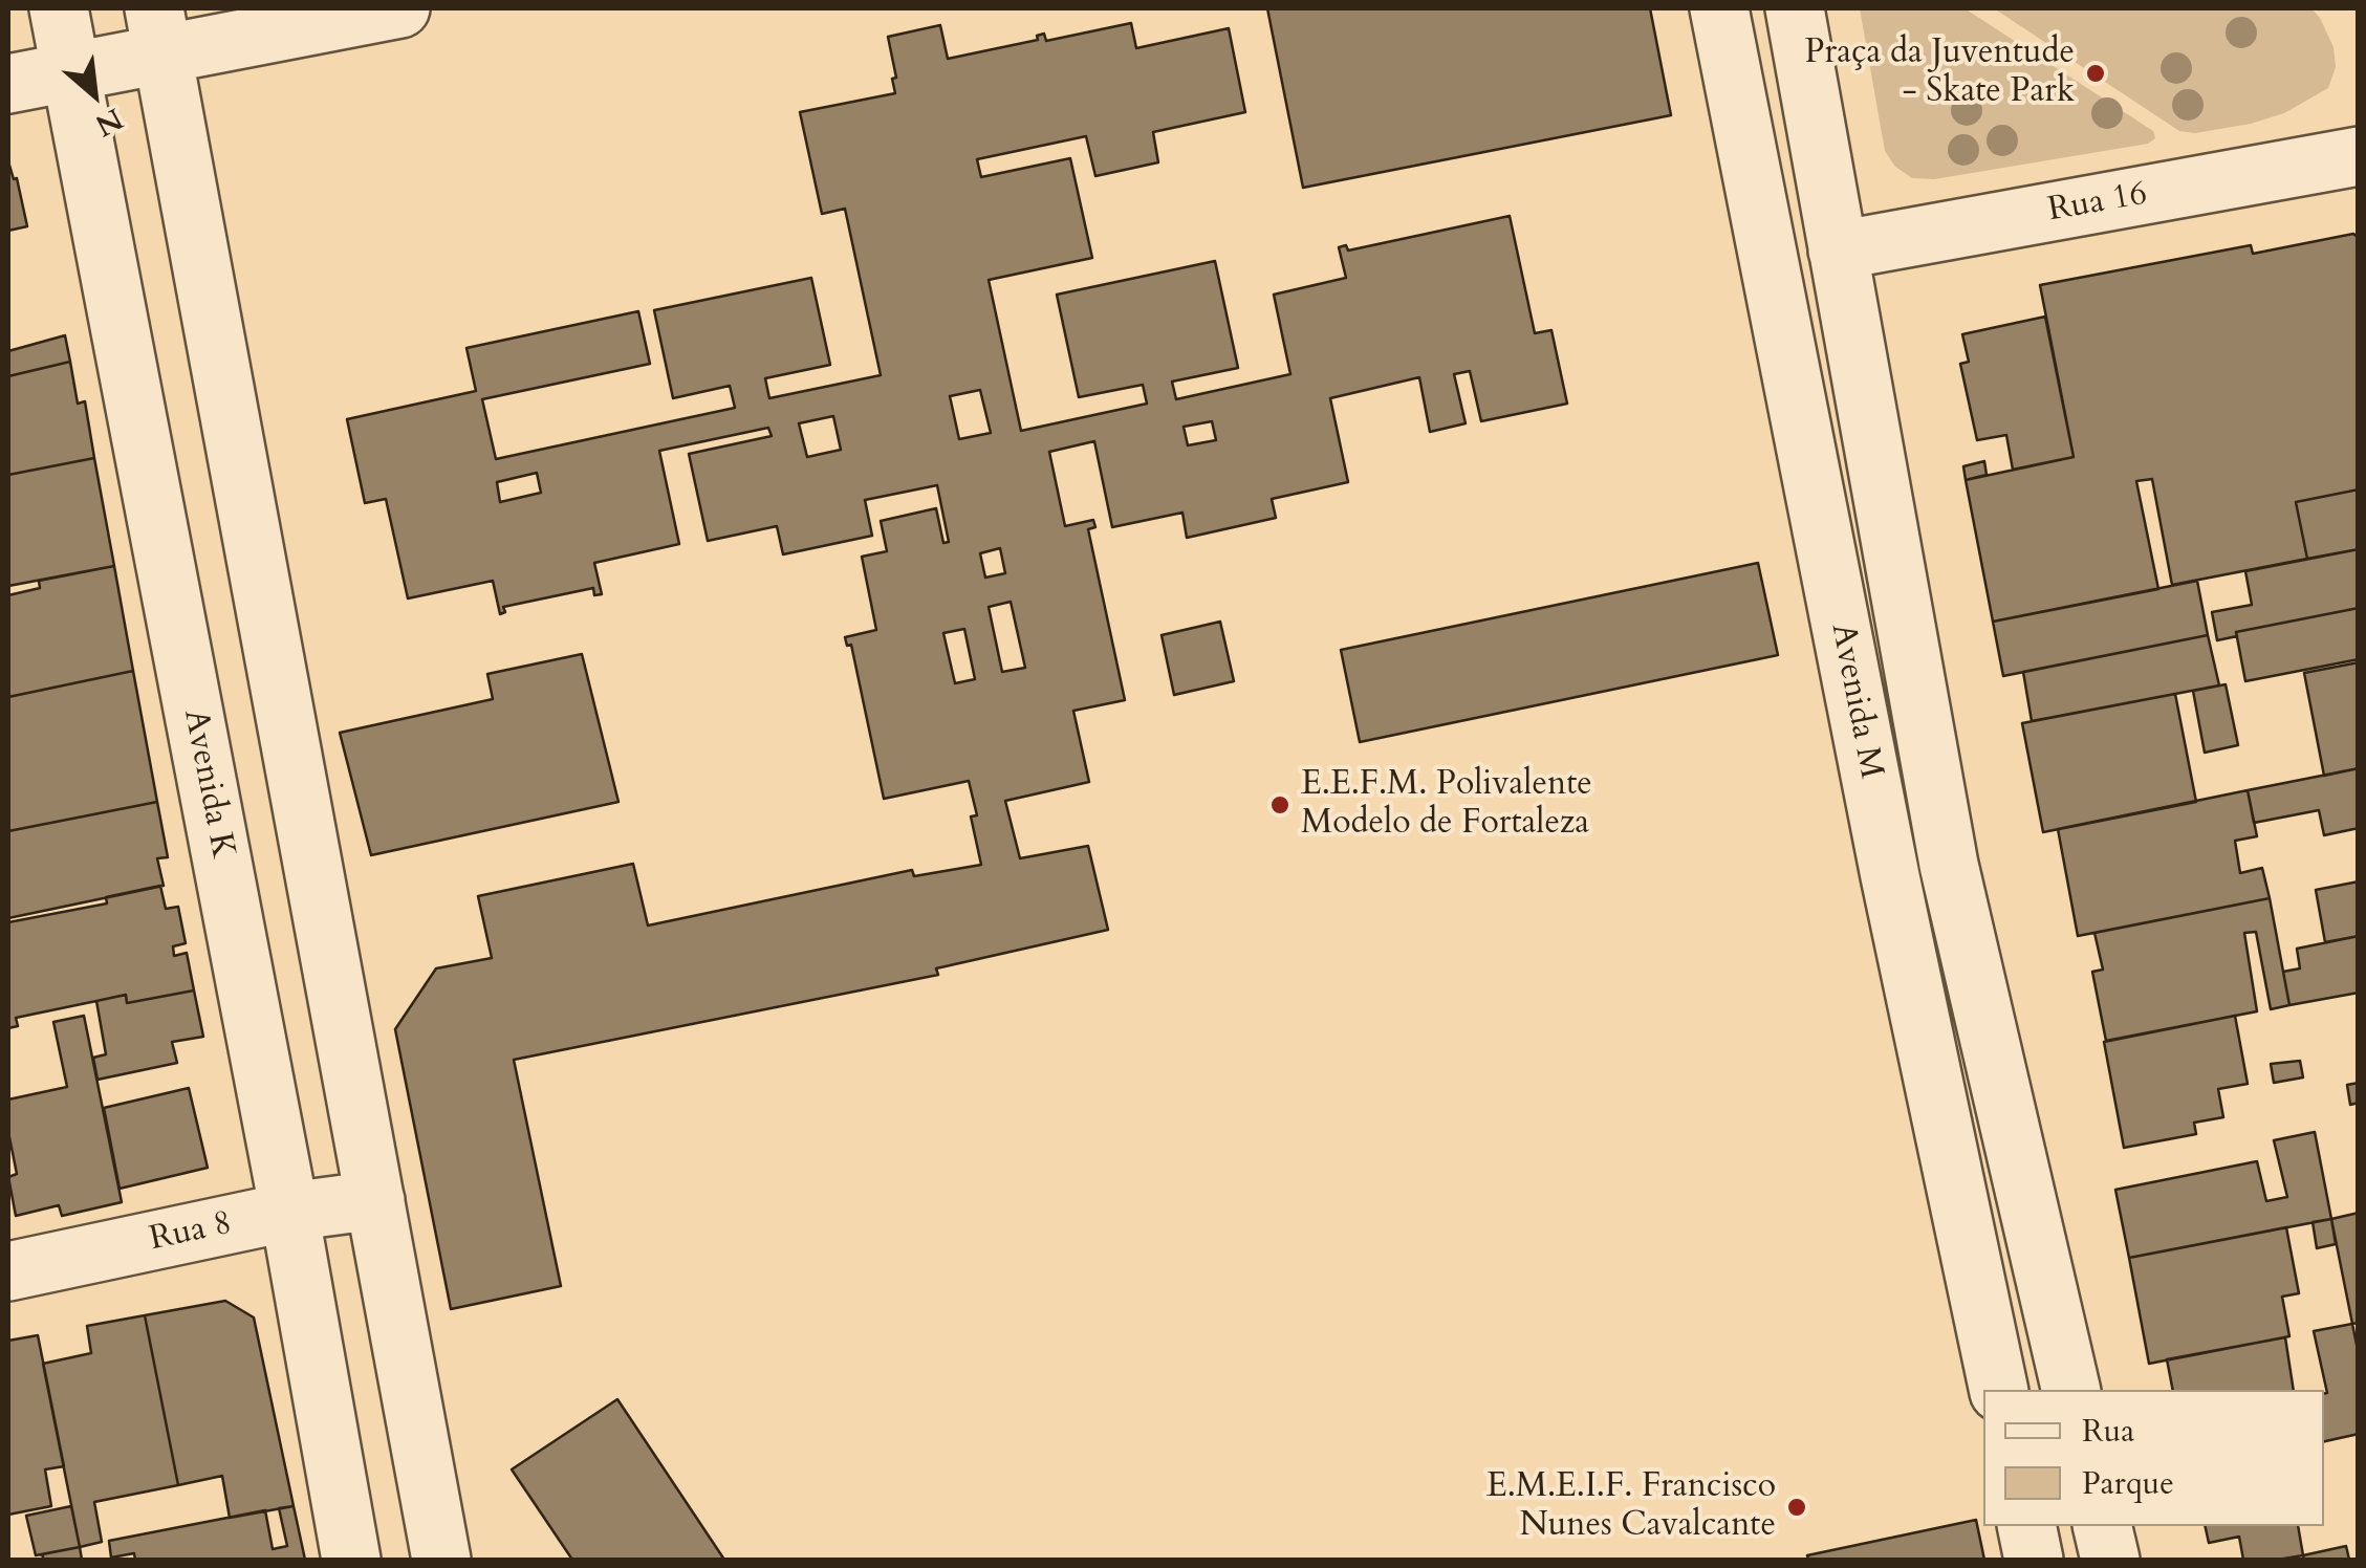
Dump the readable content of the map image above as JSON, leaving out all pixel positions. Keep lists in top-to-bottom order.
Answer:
{
  "streets": {
    "street": [
      "Rua 16",
      "Avenida M",
      "Avenida K",
      "Rua 8"
    ]
  },
  "crossings": [
    ["Rua 16", "Avenida M"],
    ["Avenida K", "Rua 8"]
  ],
  "places": ["Praça da Juventude - Skate Park", "E.E.F.M. Polivalente Modelo de Fortaleza", "E.M.E.I.F. Francisco Nunes Cavalcante"],
  "legend": ["Rua", "Parque"],
  "north": "bottom right"
}
